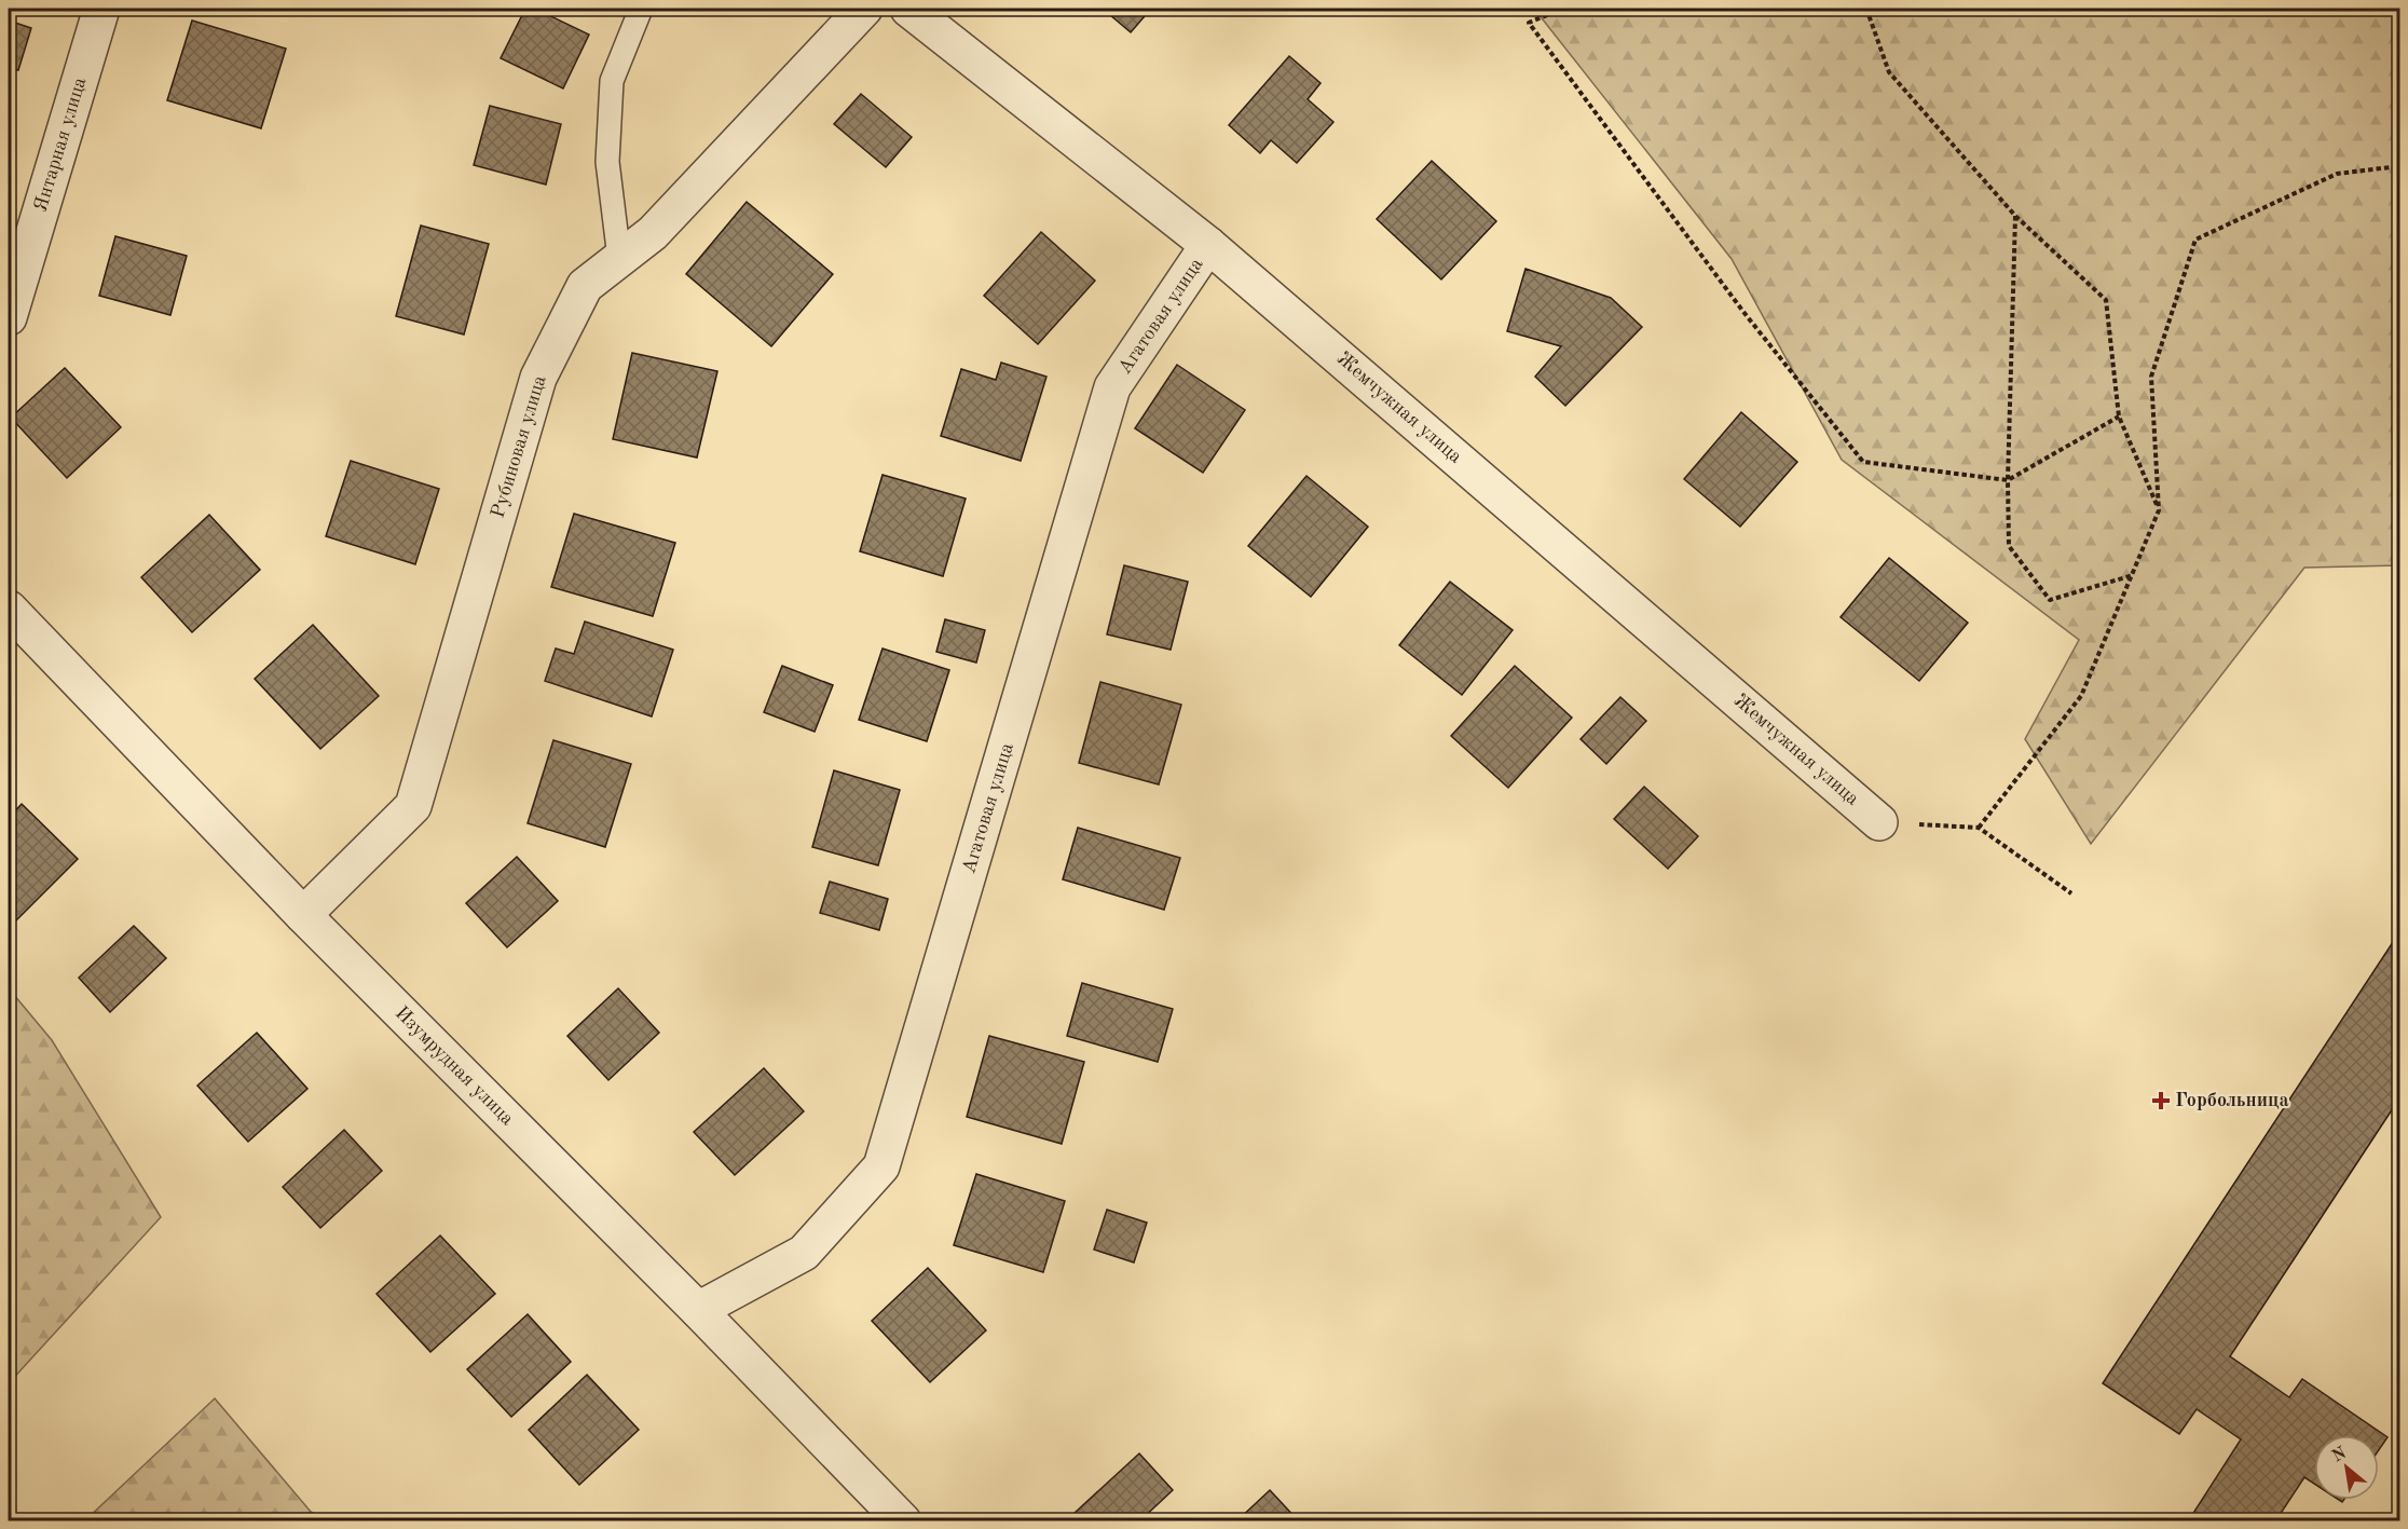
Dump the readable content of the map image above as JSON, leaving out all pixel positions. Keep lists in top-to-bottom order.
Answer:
{
  "streets": {
    "street": [
      "Янтарная улица",
      "Агатовая улица",
      "Жемчужная улица",
      "Рубиновая улица",
      "Изумрудная улица"
    ]
  },
  "crossings": [
    ["Агатовая улица", "Жемчужная улица"],
    ["Агатовая улица", "Изумрудная улица"],
    ["Рубиновая улица", "Изумрудная улица"]
  ],
  "places": {
    "health": ["Горбольница"]
  },
  "north": "top left"
}
